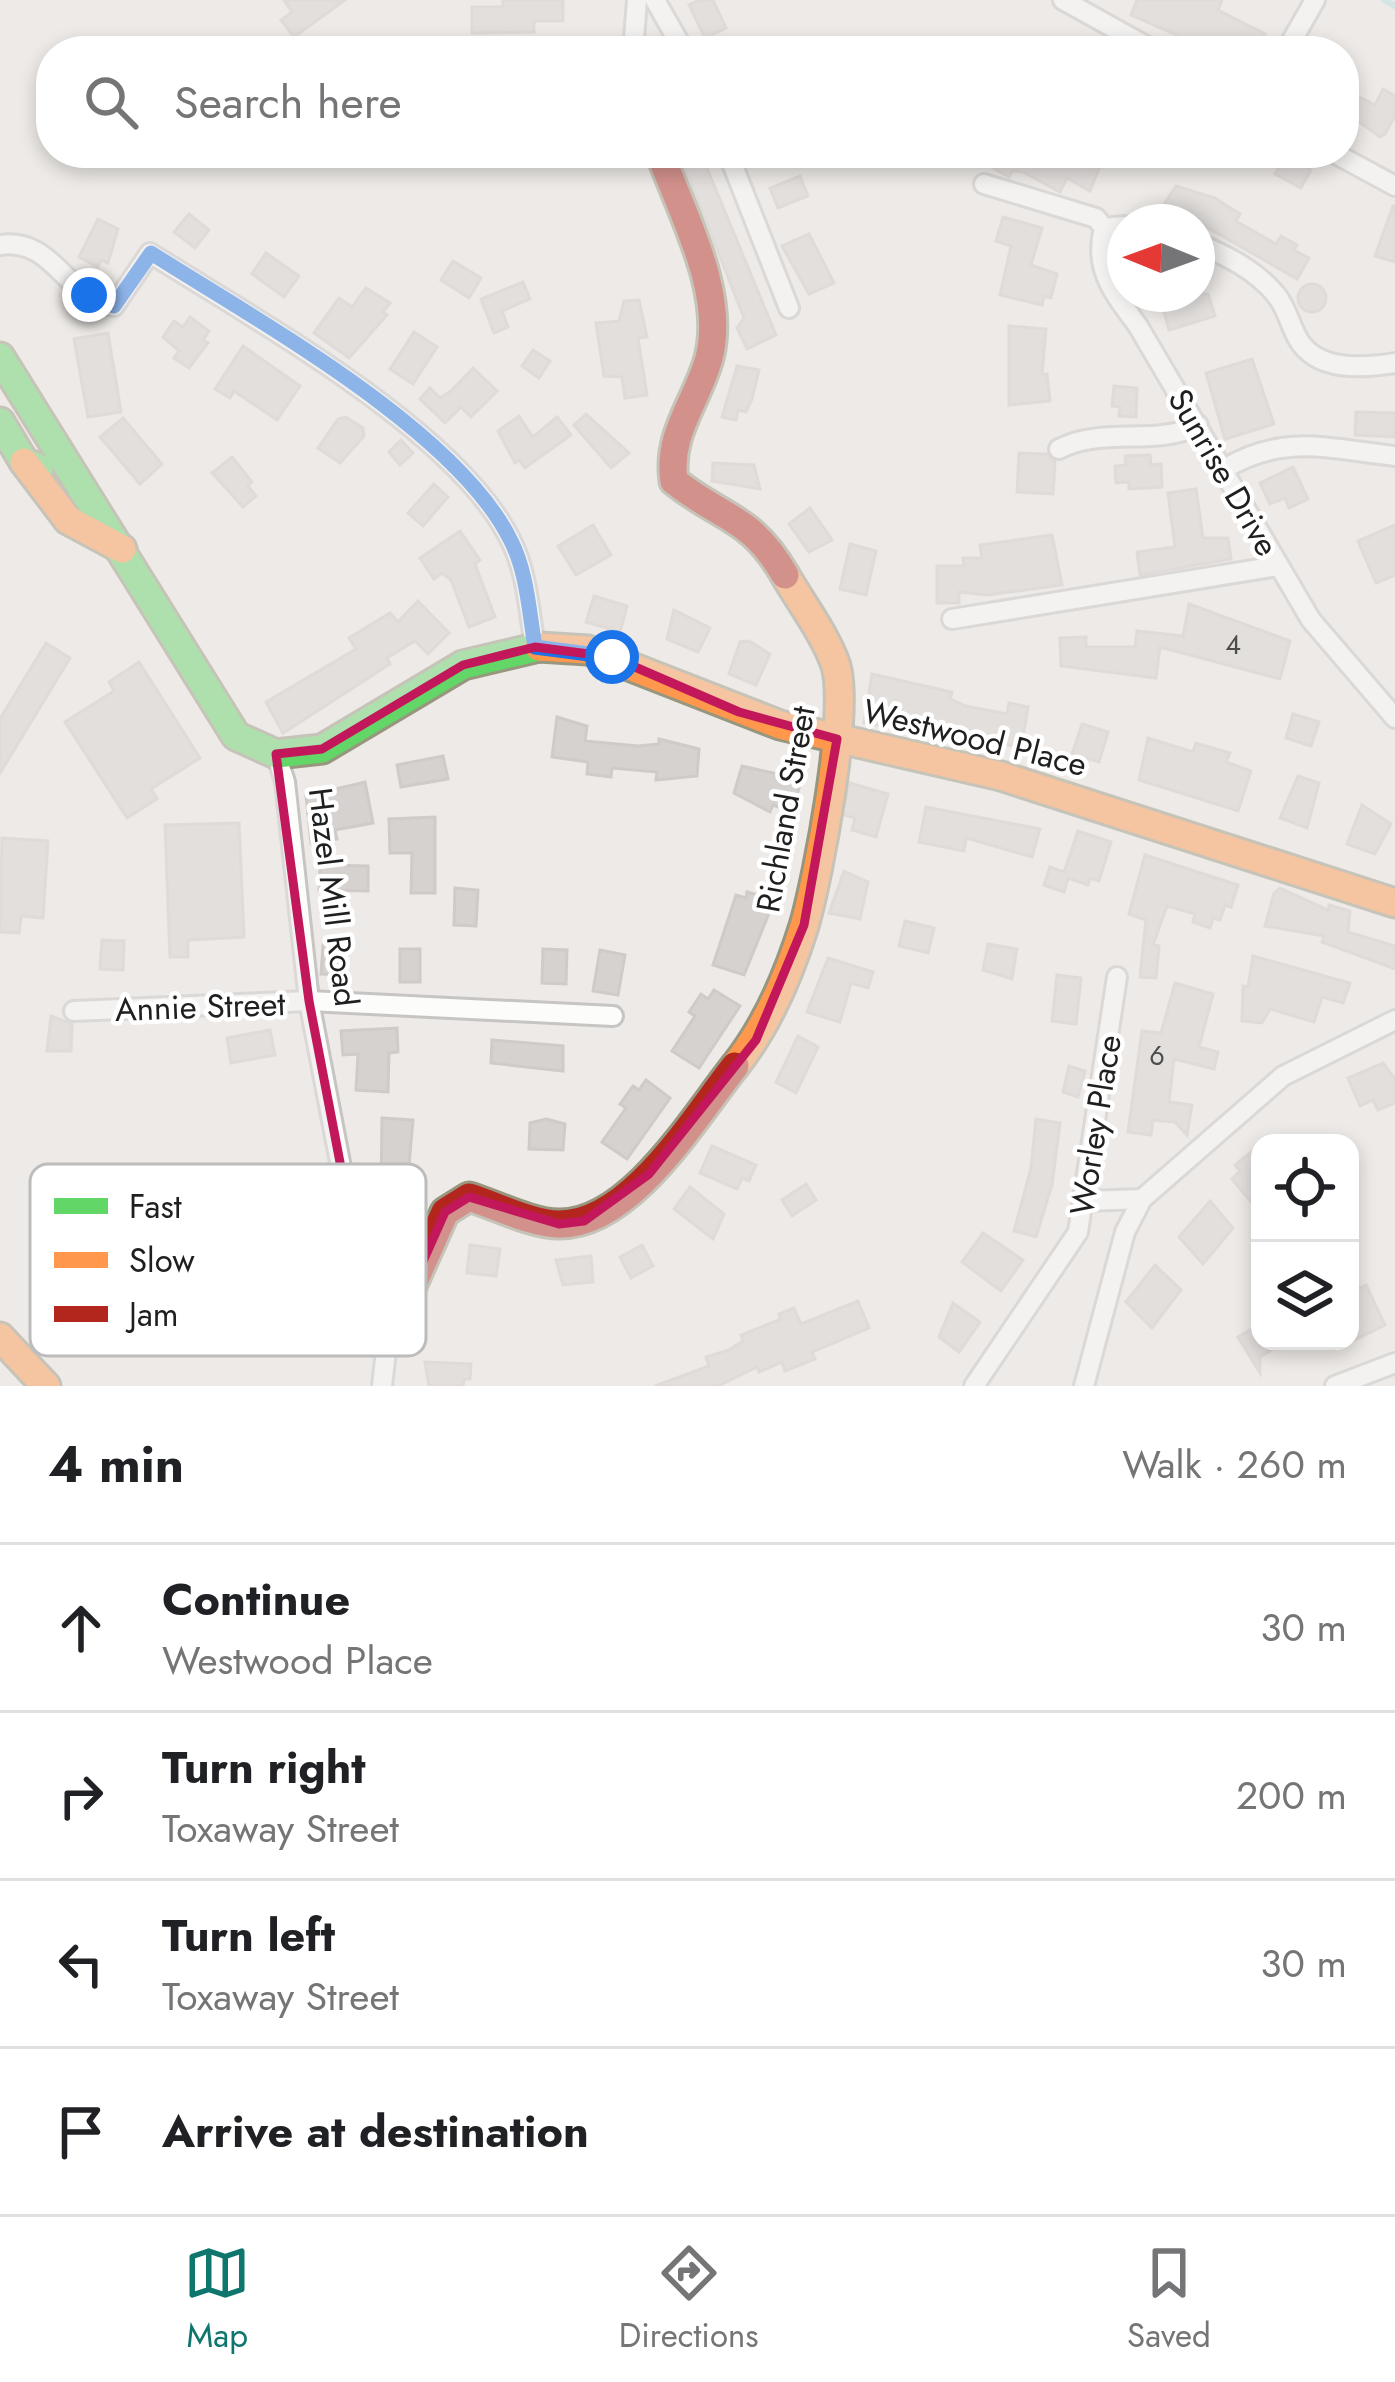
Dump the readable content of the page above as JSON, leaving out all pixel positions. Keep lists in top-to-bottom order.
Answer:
{
  "streets": {
    "street": [
      "Sunrise Drive",
      "Westwood Place",
      "Richland Street",
      "Hazel Mill Road",
      "Annie Street",
      "Worley Place"
    ]
  },
  "crossings": [
    ["Westwood Place", "Richland Street"],
    ["Westwood Place", "Hazel Mill Road"],
    ["Hazel Mill Road", "Annie Street"]
  ],
  "house_numbers": ["4", "6"],
  "legend": ["Fast", "Slow", "Jam"],
  "north": "left",
  "page": {
    "search": "Search here",
    "heading": ["4 min", "Walk · 260 m"],
    "list": [
      ["Continue", "Westwood Place", "30 m"],
      ["Turn right", "Toxaway Street", "200 m"],
      ["Turn left", "Toxaway Street", "30 m"],
      "Arrive at destination"
    ],
    "nav": ["Map", "Directions", "Saved"]
  }
}
